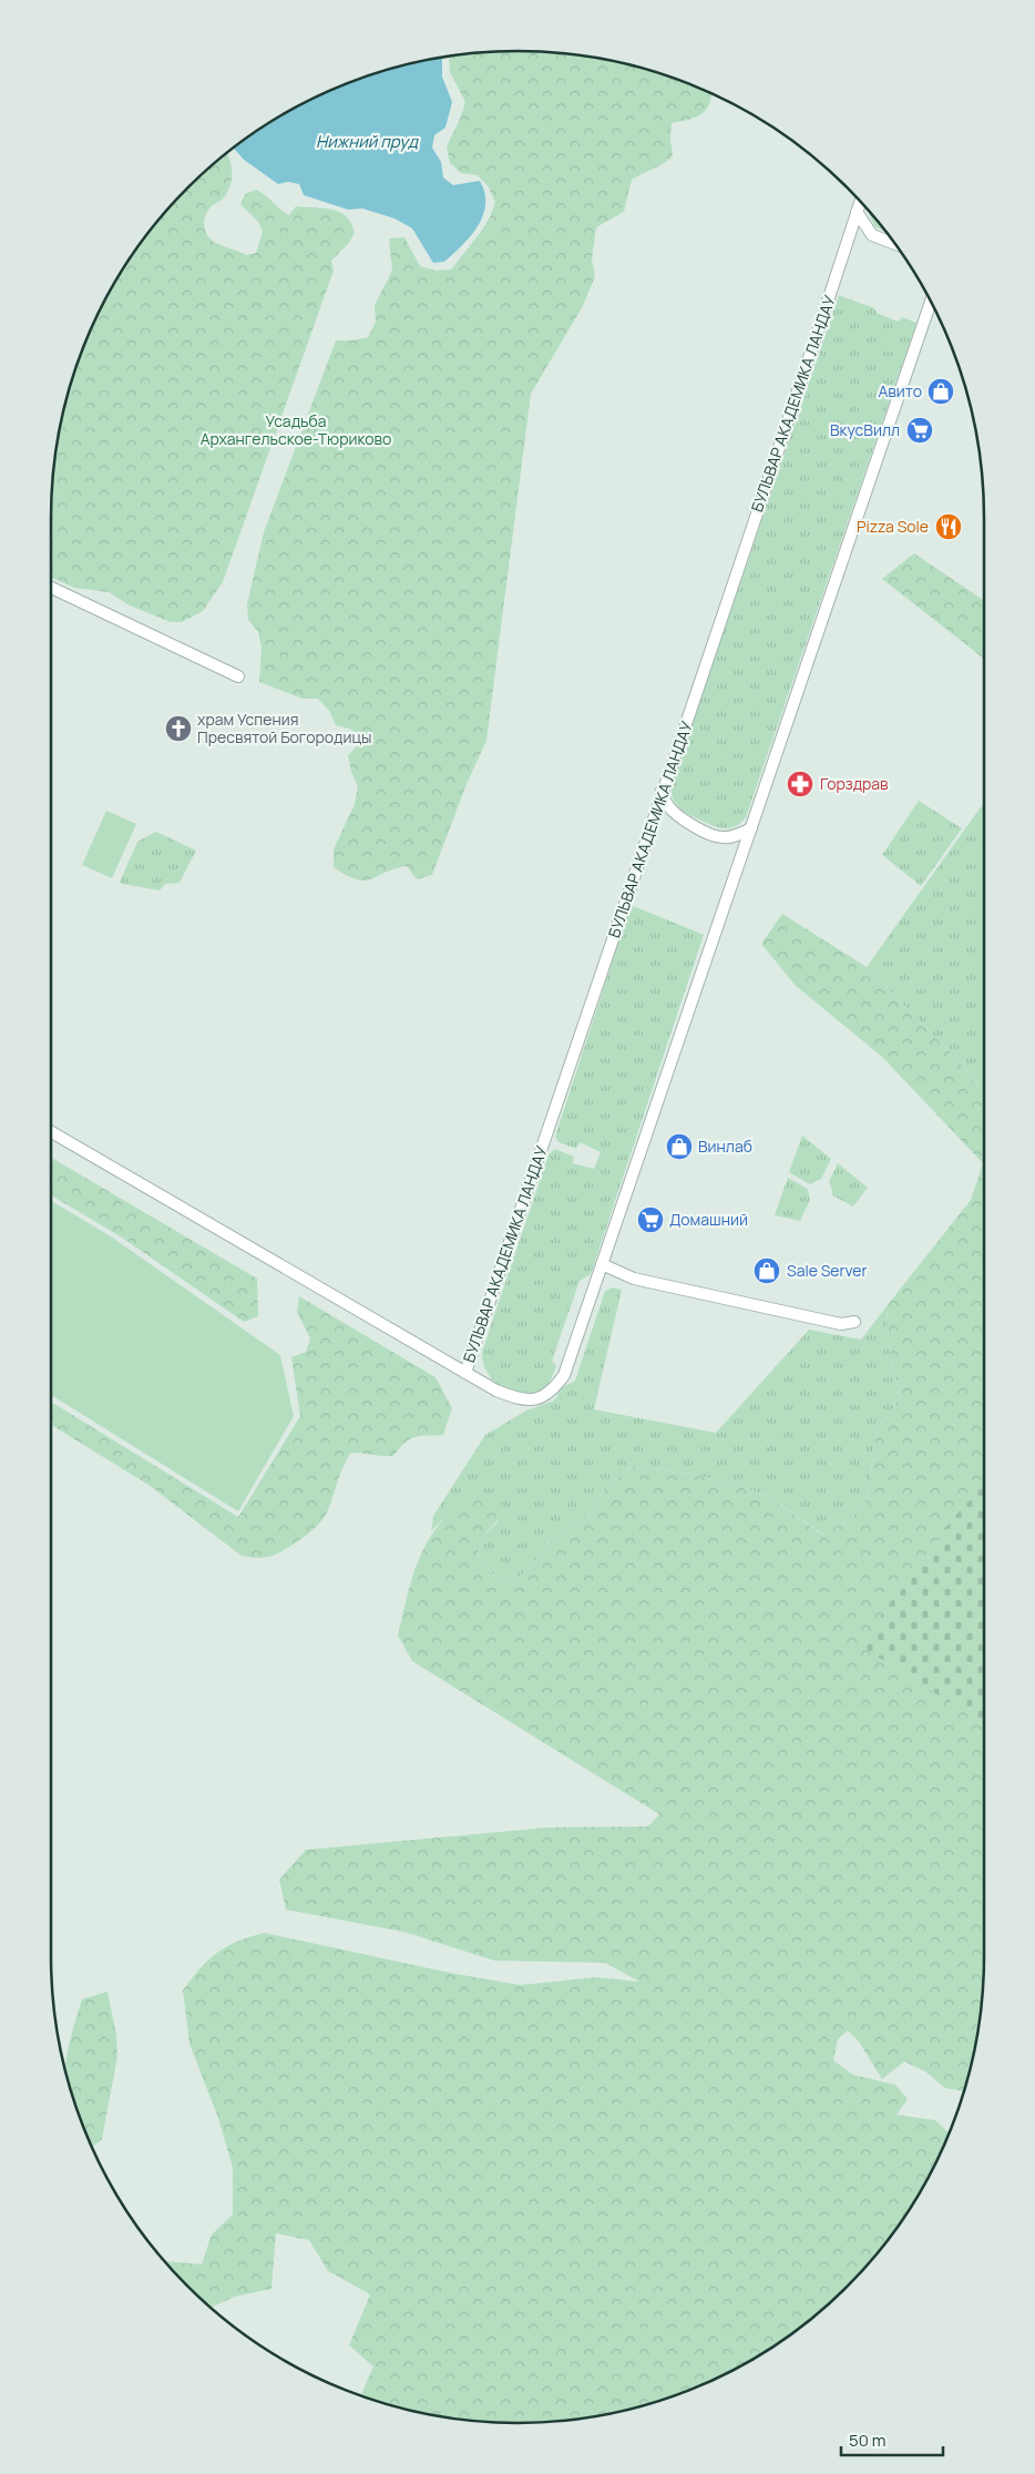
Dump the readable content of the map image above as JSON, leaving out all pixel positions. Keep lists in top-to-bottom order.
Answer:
{
  "streets": {
    "street": ["БУЛЬВАР АКАДЕМИКА ЛАНДАУ"]
  },
  "water": ["Нижний пруд"],
  "parks": ["Усадьба Архангельское-Тюриково"],
  "places": {
    "shop": ["Авито", "Винлаб", "Sale Server"],
    "supermarket": ["ВкусВилл", "Домашний"],
    "restaurant": ["Pizza Sole"],
    "church": ["храм Успения Пресвятой Богородицы"],
    "pharmacy": ["Горздрав"]
  },
  "scale_bar": "50 m"
}
